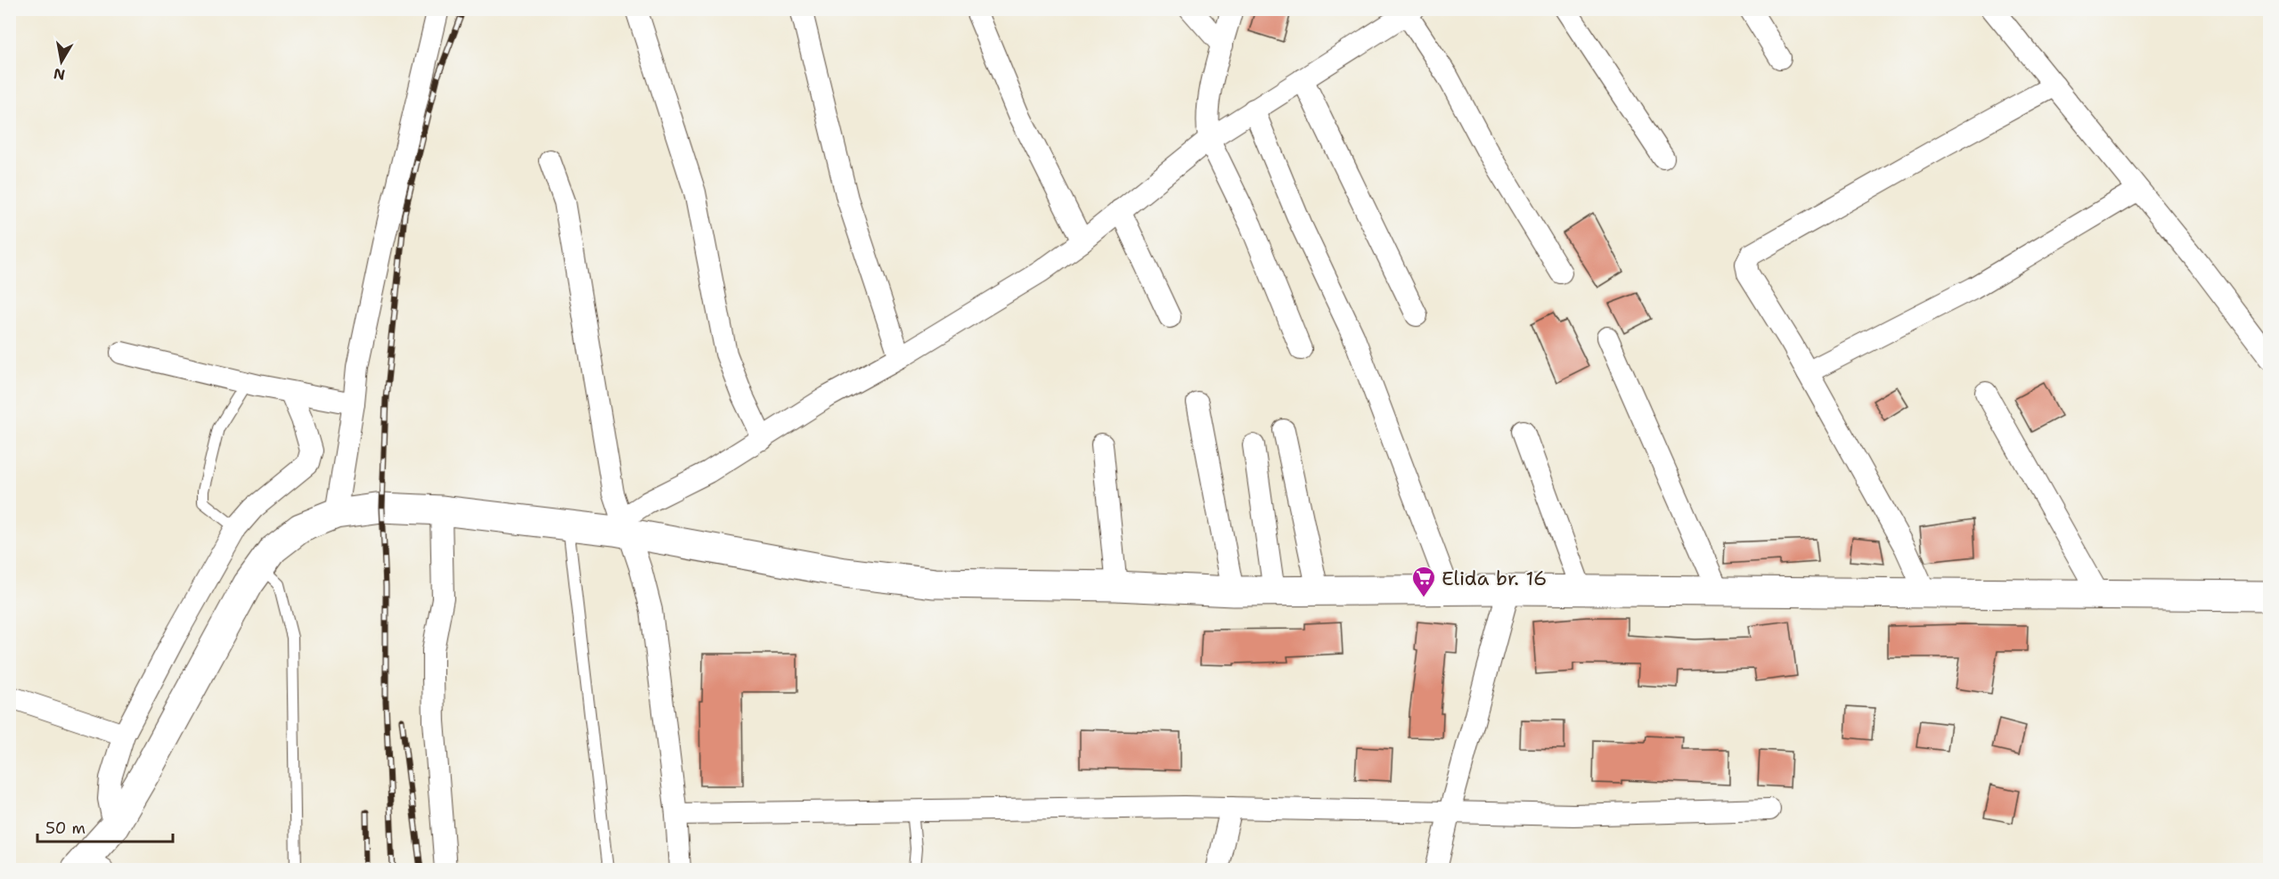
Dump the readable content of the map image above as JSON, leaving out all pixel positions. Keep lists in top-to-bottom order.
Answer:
{
  "places": {
    "supermarket": ["Elida br. 16"]
  },
  "scale_bar": "50 m",
  "north": "bottom"
}
